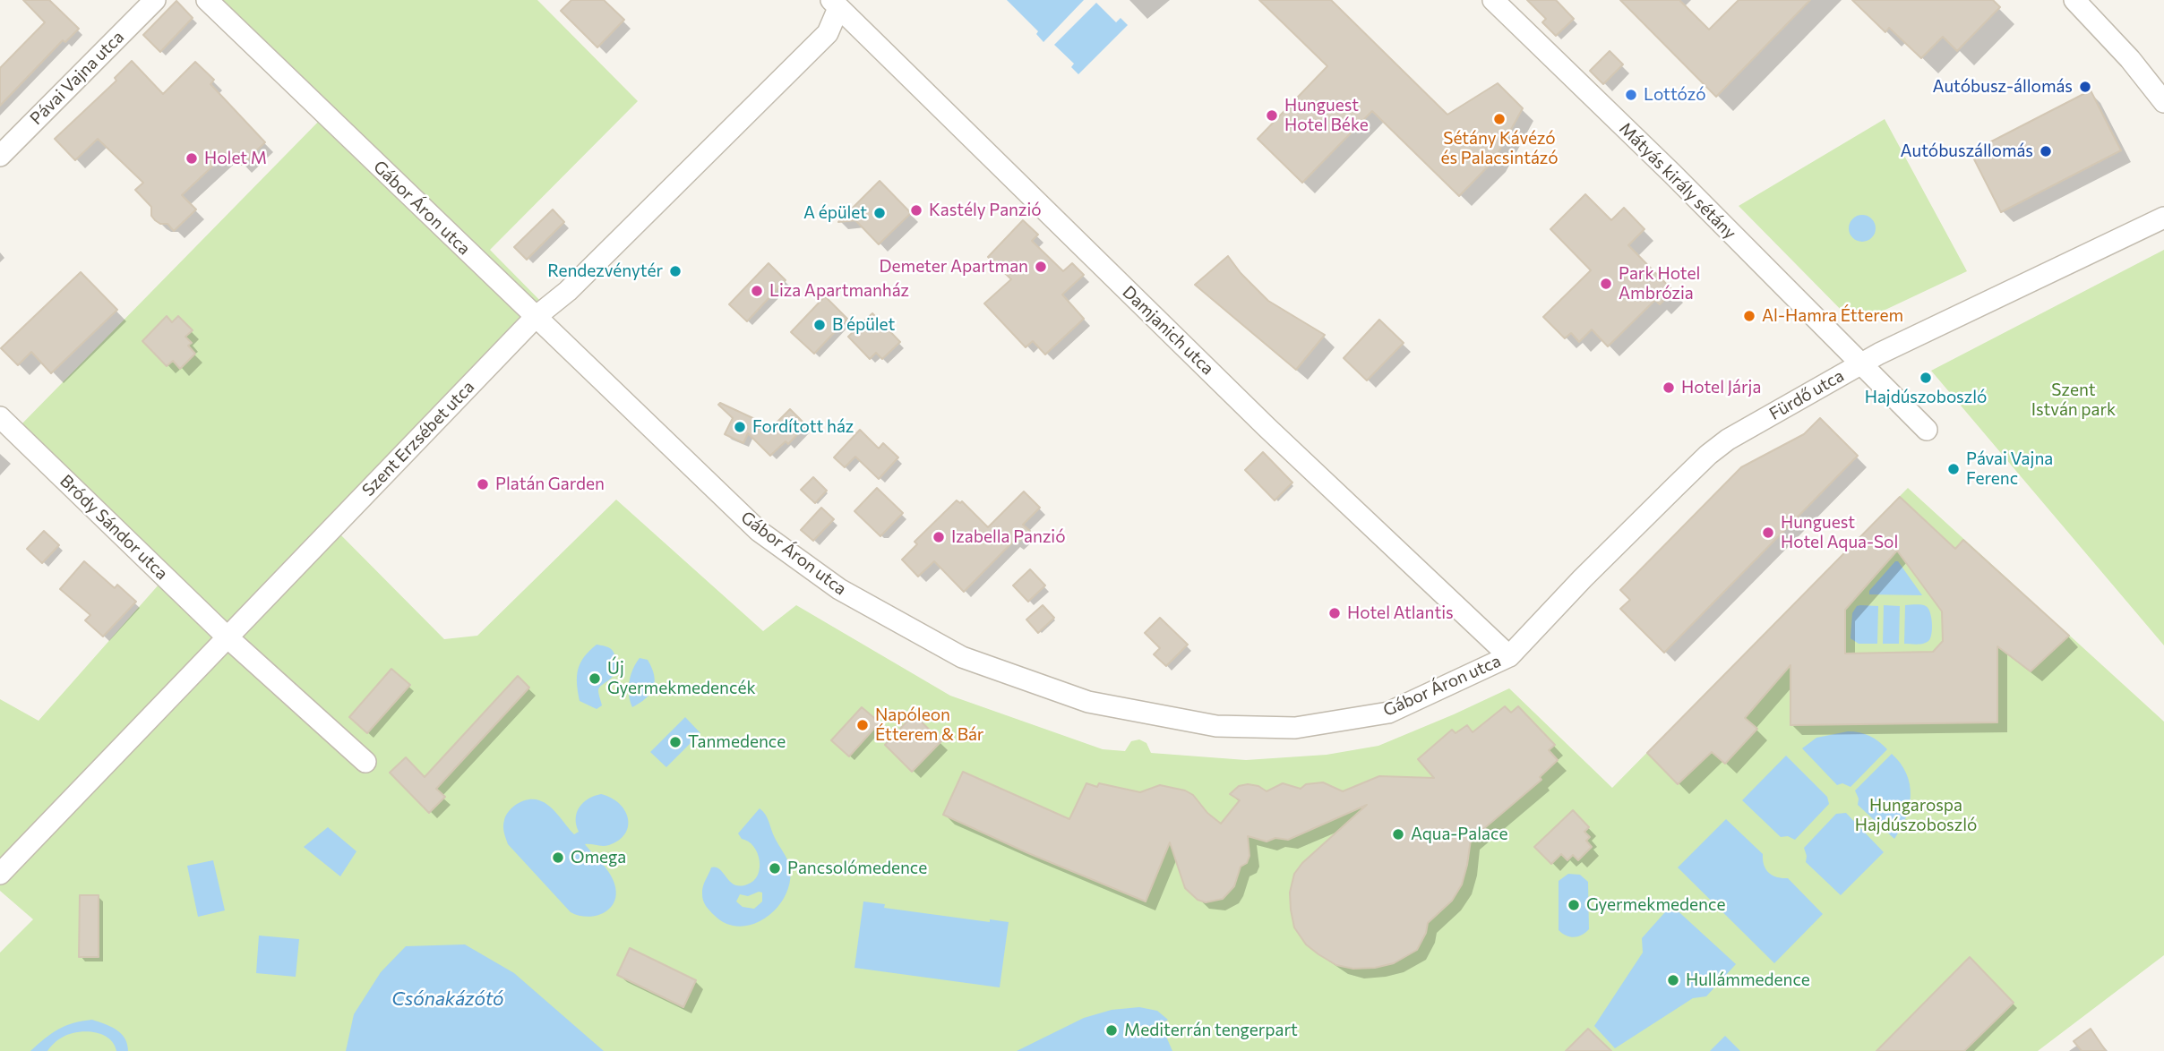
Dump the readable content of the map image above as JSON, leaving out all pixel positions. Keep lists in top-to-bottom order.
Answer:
{
  "streets": {
    "street": [
      "Pávai Vajna utca",
      "Mátyás király sétány",
      "Gábor Áron utca",
      "Damjanich utca",
      "Fürdő utca",
      "Szent Erzsébet utca",
      "Bródy Sándor utca"
    ]
  },
  "crossings": [
    ["Mátyás király sétány", "Fürdő utca"],
    ["Gábor Áron utca", "Damjanich utca"],
    ["Gábor Áron utca", "Fürdő utca"],
    ["Gábor Áron utca", "Szent Erzsébet utca"],
    ["Damjanich utca", "Fürdő utca"],
    ["Damjanich utca", "Szent Erzsébet utca"],
    ["Szent Erzsébet utca", "Bródy Sándor utca"]
  ],
  "water": ["Csónakázótó"],
  "parks": ["Szent István park", "Hungarospa Hajdúszoboszló"],
  "places": [
    "Autóbusz-állomás",
    "Lottózó",
    "Hunguest Hotel Béke",
    "Sétány Kávézó és Palacsintázó",
    "Autóbuszállomás",
    "Holet M",
    "Kastély Panzió",
    "A épület",
    "Demeter Apartman",
    "Rendezvénytér",
    "Park Hotel Ambrózia",
    "Liza Apartmanház",
    "Al-Hamra Étterem",
    "B épület",
    "Hajdúszoboszló",
    "Hotel Járja",
    "Fordított ház",
    "Pávai Vajna Ferenc",
    "Platán Garden",
    "Hunguest Hotel Aqua-Sol",
    "Izabella Panzió",
    "Hotel Atlantis",
    "Új Gyermekmedencék",
    "Napóleon Étterem & Bár",
    "Tanmedence",
    "Aqua-Palace",
    "Omega",
    "Pancsolómedence",
    "Gyermekmedence",
    "Hullámmedence",
    "Mediterrán tengerpart"
  ]
}
